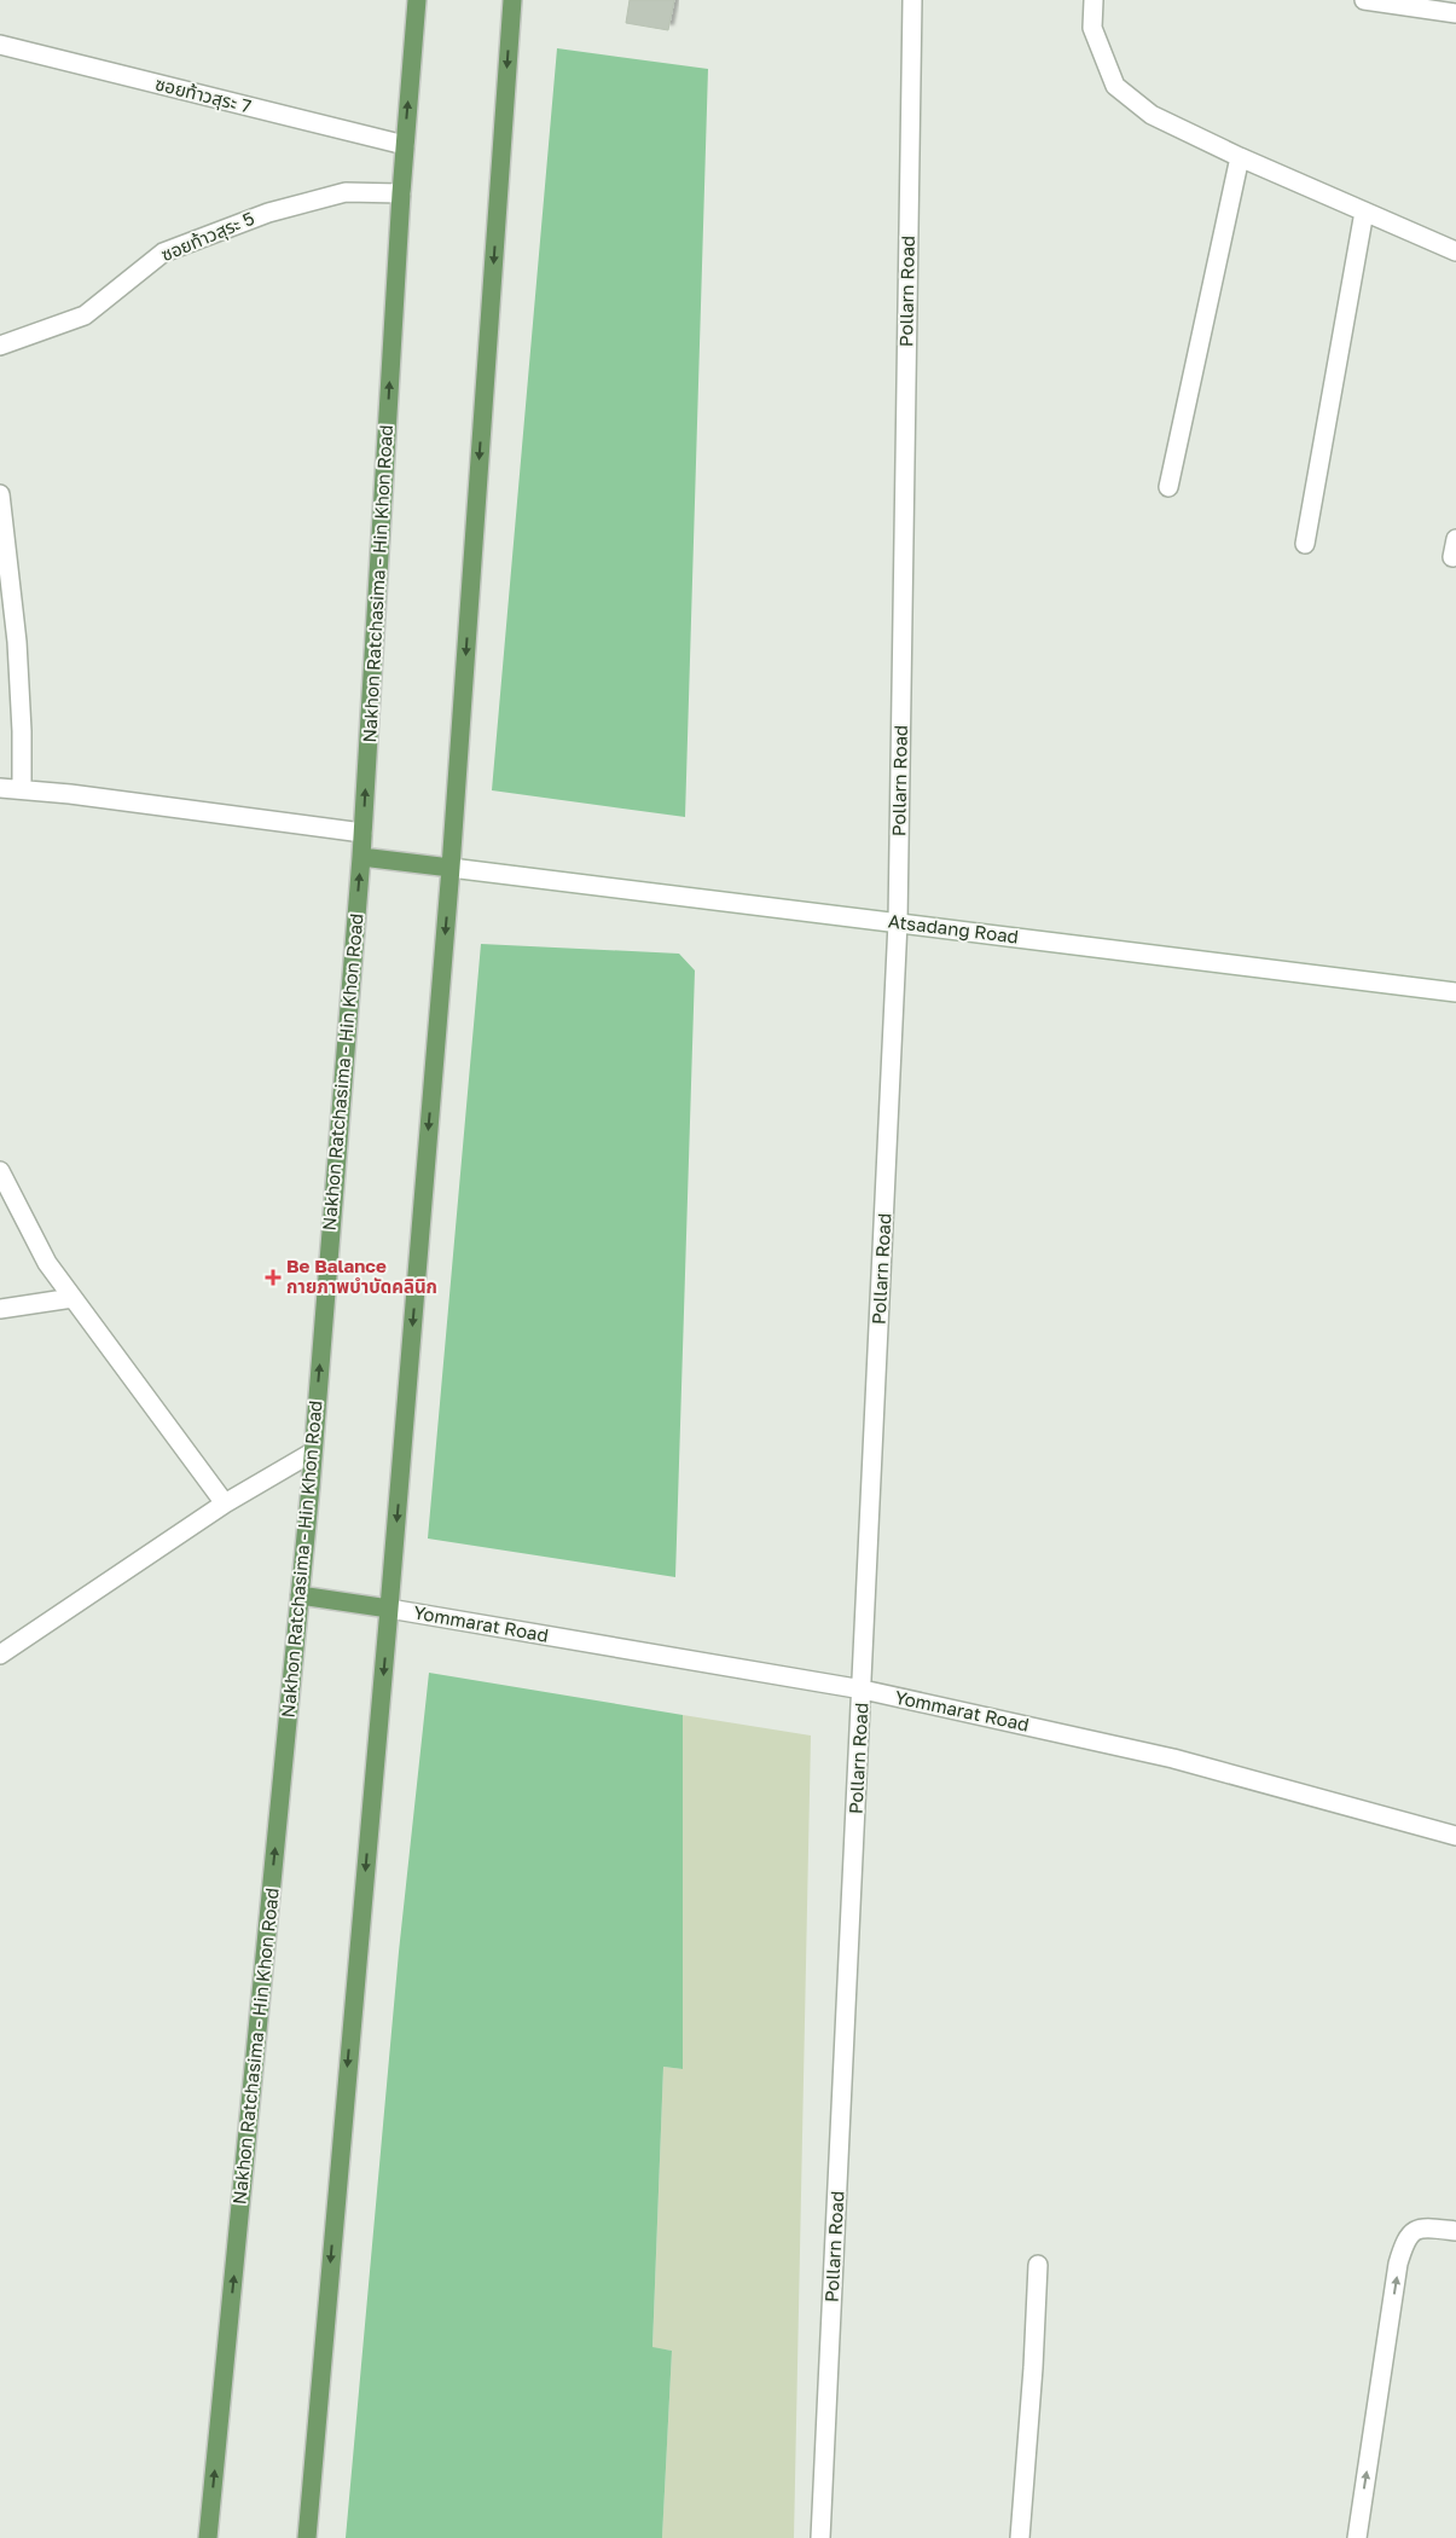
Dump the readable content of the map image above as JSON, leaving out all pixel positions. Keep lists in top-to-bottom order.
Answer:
{
  "streets": {
    "main road": ["Nakhon Ratchasima - Hin Khon Road"],
    "street": [
      "ซอยท้าวสุระ 7",
      "ซอยท้าวสุระ 5",
      "Pollarn Road",
      "Atsadang Road",
      "Yommarat Road"
    ]
  },
  "crossings": [
    ["ซอยท้าวสุระ 7", "Nakhon Ratchasima - Hin Khon Road"],
    ["ซอยท้าวสุระ 5", "Nakhon Ratchasima - Hin Khon Road"],
    ["Pollarn Road", "Atsadang Road"],
    ["Pollarn Road", "Yommarat Road"]
  ],
  "places": {
    "health": ["Be Balance กายภาพบำบัดคลินิก"]
  }
}
